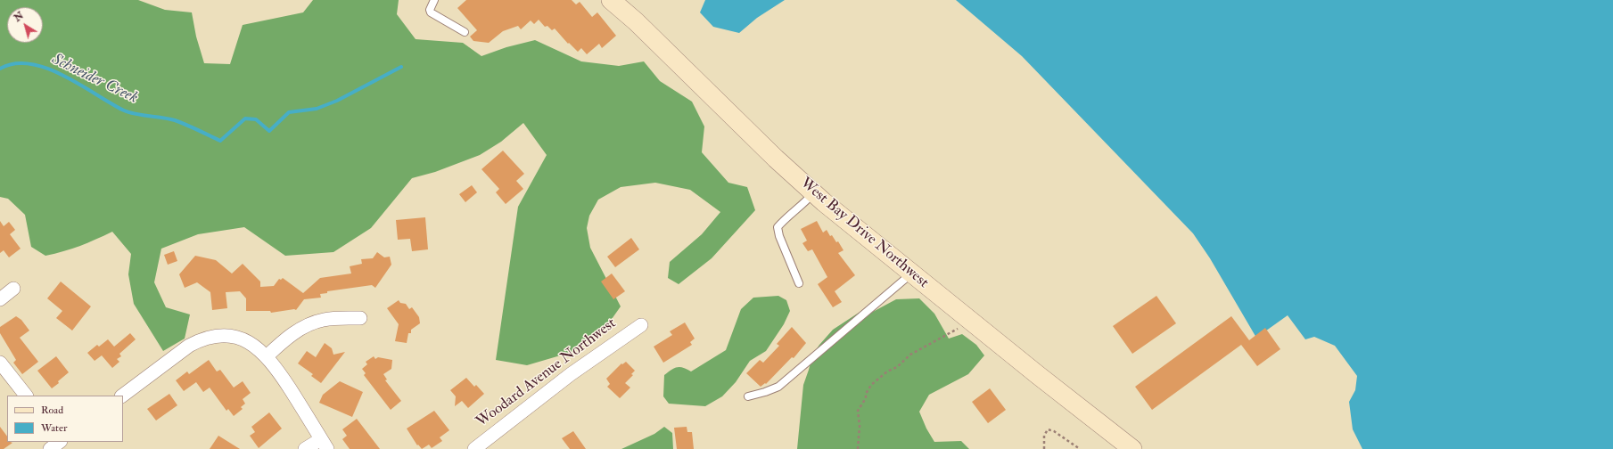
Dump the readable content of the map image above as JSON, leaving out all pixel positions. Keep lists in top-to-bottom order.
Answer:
{
  "streets": {
    "street": ["West Bay Drive Northwest", "Woodard Avenue Northwest"]
  },
  "water": ["Schneider Creek"],
  "legend": ["Road", "Water"],
  "north": "top left"
}
